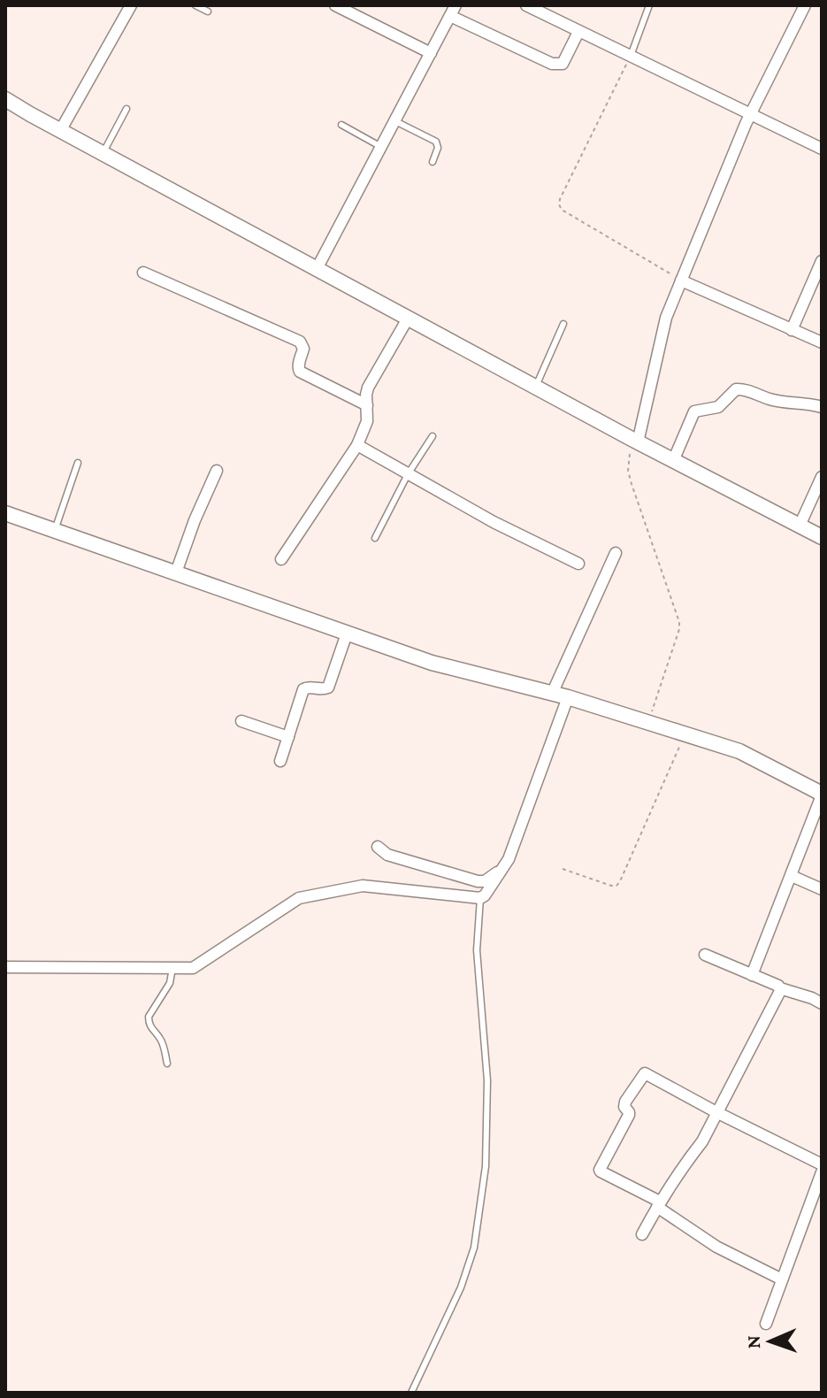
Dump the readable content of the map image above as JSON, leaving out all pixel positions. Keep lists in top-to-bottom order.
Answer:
{
  "north": "left"
}
